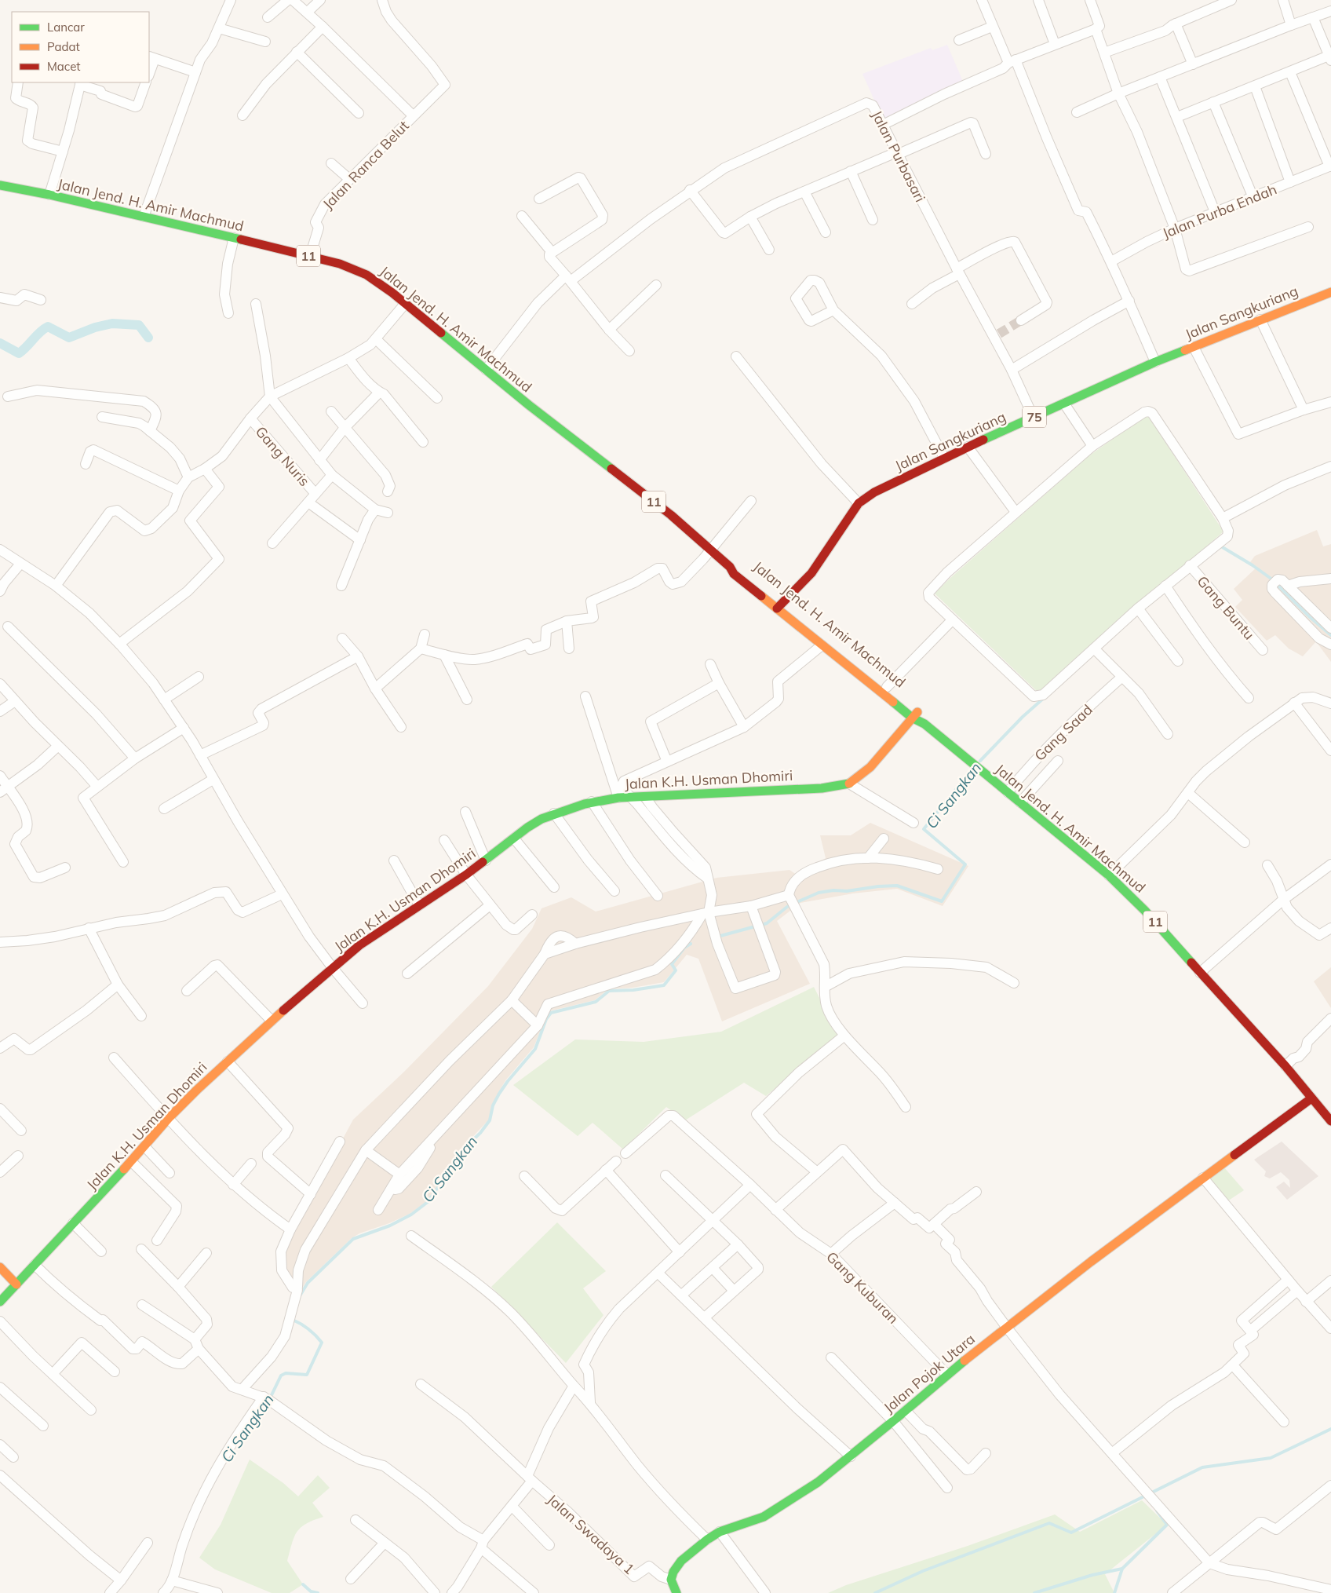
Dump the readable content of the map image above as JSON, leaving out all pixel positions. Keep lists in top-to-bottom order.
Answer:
{
  "streets": {
    "main road": [
      "Jalan Jend. H. Amir Machmud",
      "11",
      "Jalan Sangkuriang",
      "75",
      "Jalan K.H. Usman Dhomiri",
      "Jalan Pojok Utara"
    ],
    "street": [
      "Jalan Purbasari",
      "Jalan Ranca Belut",
      "Jalan Purba Endah",
      "Gang Nuris",
      "Gang Buntu",
      "Gang Saad",
      "Gang Kuburan",
      "Jalan Swadaya 1"
    ]
  },
  "crossings": [
    ["Jalan Purbasari", "Jalan Jend. H. Amir Machmud"],
    ["Jalan Purbasari", "Jalan Sangkuriang"],
    ["Jalan Ranca Belut", "Jalan Jend. H. Amir Machmud"],
    ["Jalan Jend. H. Amir Machmud", "Jalan Sangkuriang"],
    ["Jalan Jend. H. Amir Machmud", "Gang Saad"],
    ["Jalan Jend. H. Amir Machmud", "Jalan K.H. Usman Dhomiri"],
    ["Jalan Jend. H. Amir Machmud", "Jalan Pojok Utara"],
    ["Gang Kuburan", "Jalan Pojok Utara"],
    ["Jalan Pojok Utara", "Jalan Swadaya 1"]
  ],
  "water": ["Ci Sangkan"],
  "legend": ["Lancar", "Padat", "Macet"]
}
